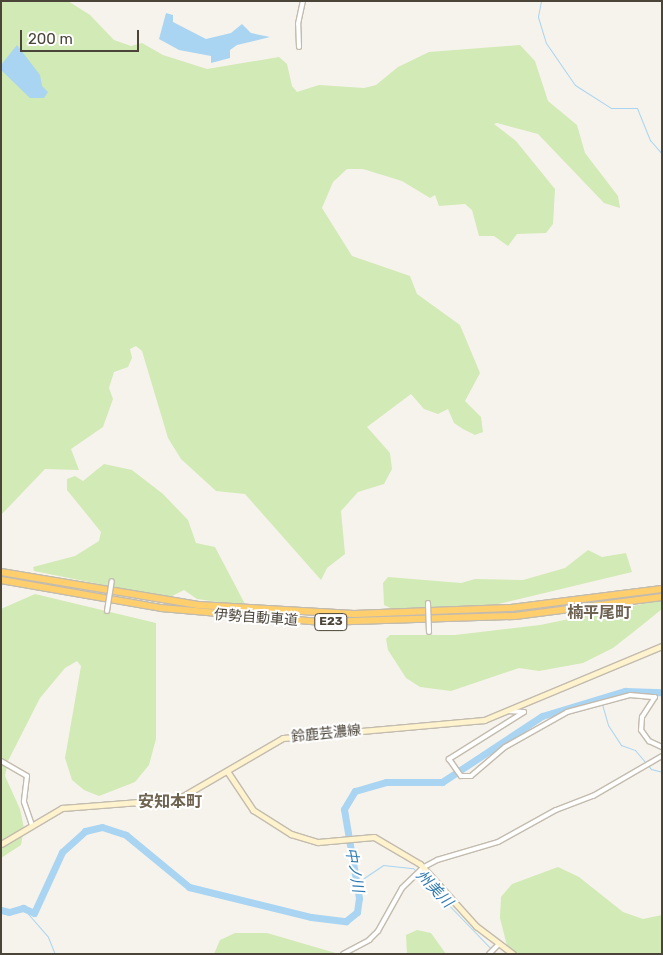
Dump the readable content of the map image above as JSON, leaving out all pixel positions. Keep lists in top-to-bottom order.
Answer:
{
  "streets": {
    "highway": ["伊勢自動車道", "E23"],
    "main road": ["鈴鹿芸濃線"]
  },
  "districts": ["楠平尾町", "安知本町"],
  "water": ["中ノ川", "州美川"],
  "scale_bar": "200 m"
}
